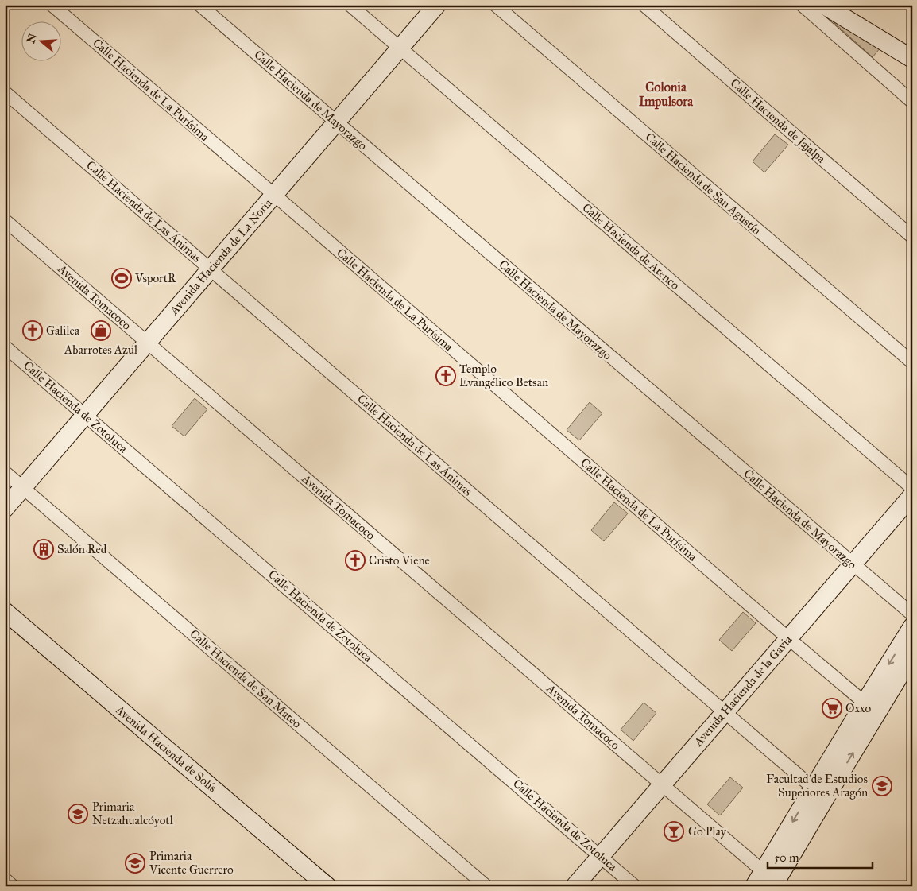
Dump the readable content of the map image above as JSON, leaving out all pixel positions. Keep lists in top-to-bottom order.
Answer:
{
  "streets": {
    "street": [
      "Calle Hacienda de La Purísima",
      "Calle Hacienda de Mayorazgo",
      "Calle Hacienda de Jajalpa",
      "Calle Hacienda de San Agustín",
      "Calle Hacienda de Las Ánimas",
      "Calle Hacienda de Atenco",
      "Avenida Hacienda de La Noria",
      "Avenida Tomacoco",
      "Calle Hacienda de Zotoluca",
      "Calle Hacienda de San Mateo",
      "Avenida Hacienda de la Gavia",
      "Avenida Hacienda de Solís"
    ]
  },
  "crossings": [
    ["Calle Hacienda de La Purísima", "Avenida Hacienda de La Noria"],
    ["Calle Hacienda de La Purísima", "Avenida Hacienda de la Gavia"],
    ["Calle Hacienda de Mayorazgo", "Avenida Hacienda de La Noria"],
    ["Calle Hacienda de Mayorazgo", "Avenida Hacienda de la Gavia"],
    ["Calle Hacienda de Las Ánimas", "Avenida Hacienda de La Noria"],
    ["Calle Hacienda de Las Ánimas", "Avenida Hacienda de la Gavia"],
    ["Calle Hacienda de Atenco", "Avenida Hacienda de La Noria"],
    ["Avenida Hacienda de La Noria", "Avenida Tomacoco"],
    ["Avenida Hacienda de La Noria", "Calle Hacienda de Zotoluca"],
    ["Avenida Hacienda de La Noria", "Calle Hacienda de San Mateo"],
    ["Avenida Tomacoco", "Avenida Hacienda de la Gavia"],
    ["Calle Hacienda de Zotoluca", "Avenida Hacienda de la Gavia"]
  ],
  "districts": ["Colonia Impulsora"],
  "places": {
    "sports": ["VsportR"],
    "church": ["Galilea", "Templo Evangélico Betsan", "Cristo Viene"],
    "shop": ["Abarrotes Azul"],
    "building": ["Salón Red"],
    "supermarket": ["Oxxo"],
    "school or university": ["Facultad de Estudios Superiores Aragón", "Primaria Netzahualcóyotl", "Primaria Vicente Guerrero"],
    "bar": ["Go Play"]
  },
  "scale_bar": "50 m",
  "north": "left"
}
